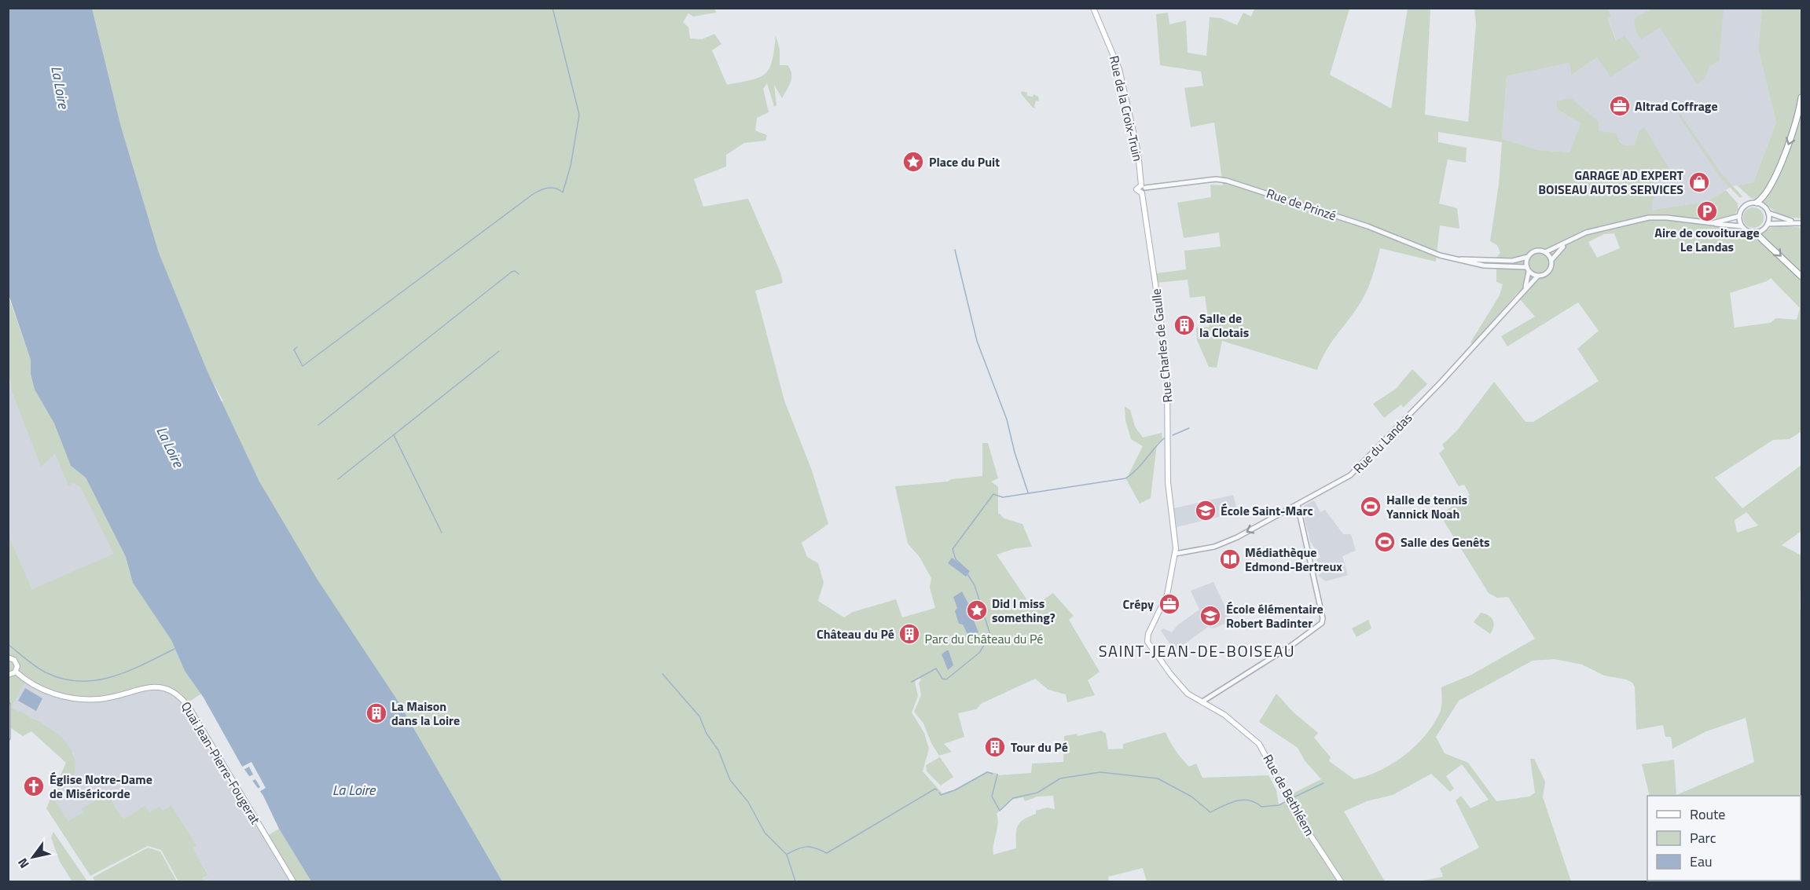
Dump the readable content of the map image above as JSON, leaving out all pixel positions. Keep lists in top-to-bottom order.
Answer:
{
  "streets": {
    "main road": [
      "Rue de la Croix-Truin",
      "Rue Charles de Gaulle",
      "Quai Jean-Pierre-Fougerat",
      "Rue de Bethléem"
    ],
    "street": ["Rue de Prinzé", "Rue du Landas"]
  },
  "crossings": [
    ["Rue de la Croix-Truin", "Rue de Prinzé"],
    ["Rue de la Croix-Truin", "Rue Charles de Gaulle"],
    ["Rue de Prinzé", "Rue Charles de Gaulle"],
    ["Rue de Prinzé", "Rue du Landas"],
    ["Rue Charles de Gaulle", "Rue du Landas"],
    ["Rue Charles de Gaulle", "Rue de Bethléem"]
  ],
  "districts": ["SAINT-JEAN-DE-BOISEAU"],
  "water": ["La Loire"],
  "parks": ["Parc du Château du Pé"],
  "places": {
    "office": ["Altrad Coffrage", "Crépy"],
    "place": ["Place du Puit", "Did I miss something?"],
    "shop": ["GARAGE AD EXPERT BOISEAU AUTOS SERVICES"],
    "parking": ["Aire de covoiturage Le Landas"],
    "building": [
      "Salle de la Clotais",
      "Château du Pé",
      "La Maison dans la Loire",
      "Tour du Pé"
    ],
    "sports": ["Halle de tennis Yannick Noah", "Salle des Genêts"],
    "school or university": ["École Saint-Marc", "École élémentaire Robert Badinter"],
    "library": ["Médiathèque Edmond-Bertreux"],
    "church": ["Église Notre-Dame de Miséricorde"]
  },
  "legend": ["Route", "Parc", "Eau"],
  "north": "bottom left"
}
